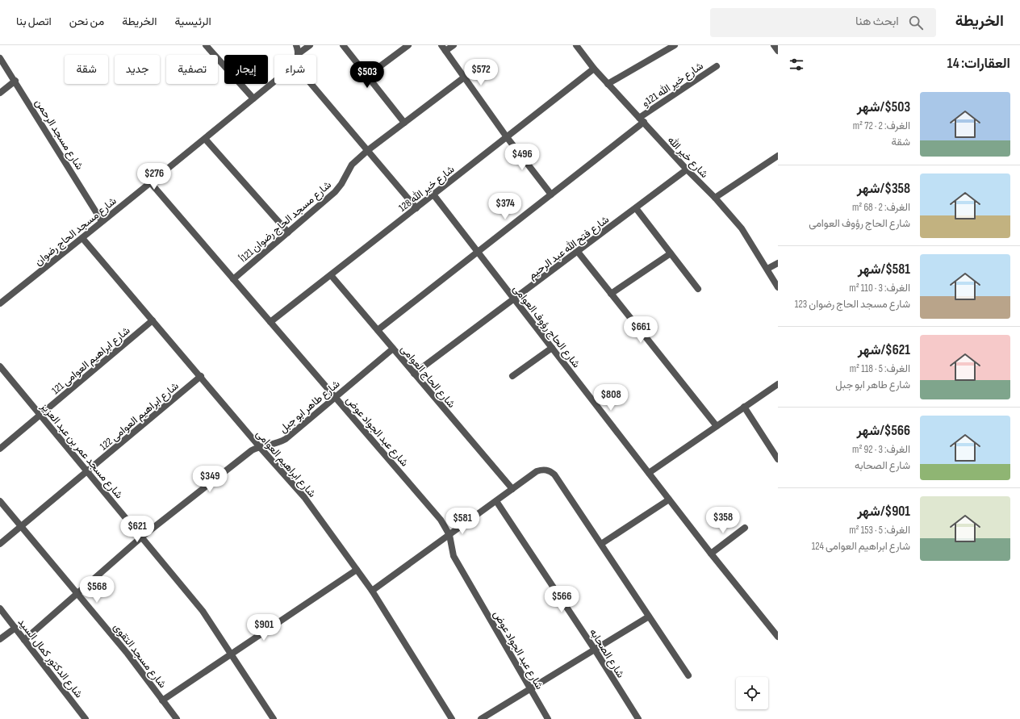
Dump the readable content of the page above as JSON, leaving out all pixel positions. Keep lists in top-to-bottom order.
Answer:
{
  "streets": {
    "street": [
      "شارع خير الله 121و",
      "شارع مسجد الرحمن",
      "شارع خير الله",
      "شارع خير الله 128",
      "شارع مسجد الحاج رضوان 121أ",
      "شارع مسجد الحاج رضوان",
      "شارع فتح الله عبد الرحيم",
      "شارع الحاج رؤوف العوامى",
      "شارع ابراهيم العوامى 121",
      "شارع الحاج العوامى",
      "شارع طاهر ابو جبل",
      "شارع ابراهيم العوامى 122",
      "شارع عبد الجواد عوض",
      "شارع مسجد عمر بن عبد العزيز",
      "شارع ابراهيم العوامى",
      "شارع الصحابه",
      "شارع مسجد التقوى",
      "شارع الدكتور كمال السيد"
    ]
  },
  "crossings": [
    ["شارع خير الله 121و", "شارع خير الله"],
    ["شارع خير الله 121و", "شارع الحاج رؤوف العوامى"],
    ["شارع خير الله 121و", "شارع الحاج العوامى"],
    ["شارع مسجد الرحمن", "شارع مسجد الحاج رضوان"],
    ["شارع خير الله", "شارع خير الله 128"],
    ["شارع خير الله", "شارع فتح الله عبد الرحيم"],
    ["شارع خير الله 128", "شارع الحاج رؤوف العوامى"],
    ["شارع خير الله 128", "شارع الحاج العوامى"],
    ["شارع خير الله 128", "شارع عبد الجواد عوض"],
    ["شارع مسجد الحاج رضوان 121أ", "شارع عبد الجواد عوض"],
    ["شارع مسجد الحاج رضوان", "شارع عبد الجواد عوض"],
    ["شارع مسجد الحاج رضوان", "شارع ابراهيم العوامى"],
    ["شارع فتح الله عبد الرحيم", "شارع الحاج رؤوف العوامى"],
    ["شارع فتح الله عبد الرحيم", "شارع الحاج العوامى"],
    ["شارع ابراهيم العوامى 121", "شارع مسجد عمر بن عبد العزيز"],
    ["شارع ابراهيم العوامى 121", "شارع ابراهيم العوامى"],
    ["شارع الحاج العوامى", "شارع طاهر ابو جبل"],
    ["شارع طاهر ابو جبل", "شارع عبد الجواد عوض"],
    ["شارع طاهر ابو جبل", "شارع مسجد عمر بن عبد العزيز"],
    ["شارع طاهر ابو جبل", "شارع ابراهيم العوامى"],
    ["شارع طاهر ابو جبل", "شارع مسجد التقوى"],
    ["شارع طاهر ابو جبل", "شارع الدكتور كمال السيد"],
    ["شارع ابراهيم العوامى 122", "شارع مسجد عمر بن عبد العزيز"],
    ["شارع ابراهيم العوامى 122", "شارع ابراهيم العوامى"],
    ["شارع ابراهيم العوامى 122", "شارع مسجد التقوى"]
  ],
  "page": {
    "header": "الخريطة",
    "search": "ابحث هنا",
    "nav": [
      "الرئيسية",
      "الخريطة",
      "من نحن",
      "اتصل بنا"
    ],
    "heading": "العقارات: 14",
    "chip": [
      "شراء",
      "إيجار",
      "تصفية",
      "جديد",
      "شقة"
    ],
    "price": [
      "$572",
      "$503",
      "$496",
      "$276",
      "$374",
      "$661",
      "$808",
      "$349",
      "$358",
      "$581",
      "$621",
      "$568",
      "$566",
      "$901"
    ],
    "list": [
      {
        "name": "$503/شهر",
        "note": "الغرف: 2 · 72 m² · شقة"
      },
      {
        "name": "$358/شهر",
        "note": "الغرف: 2 · 68 m² · شارع الحاج رؤوف العوامى"
      },
      {
        "name": "$581/شهر",
        "note": "الغرف: 3 · 110 m² · شارع مسجد الحاج رضوان 123"
      },
      {
        "name": "$621/شهر",
        "note": "الغرف: 5 · 118 m² · شارع طاهر ابو جبل"
      },
      {
        "name": "$566/شهر",
        "note": "الغرف: 3 · 92 m² · شارع الصحابه"
      },
      {
        "name": "$901/شهر",
        "note": "الغرف: 5 · 153 m² · شارع ابراهيم العوامى 124"
      }
    ]
  }
}
